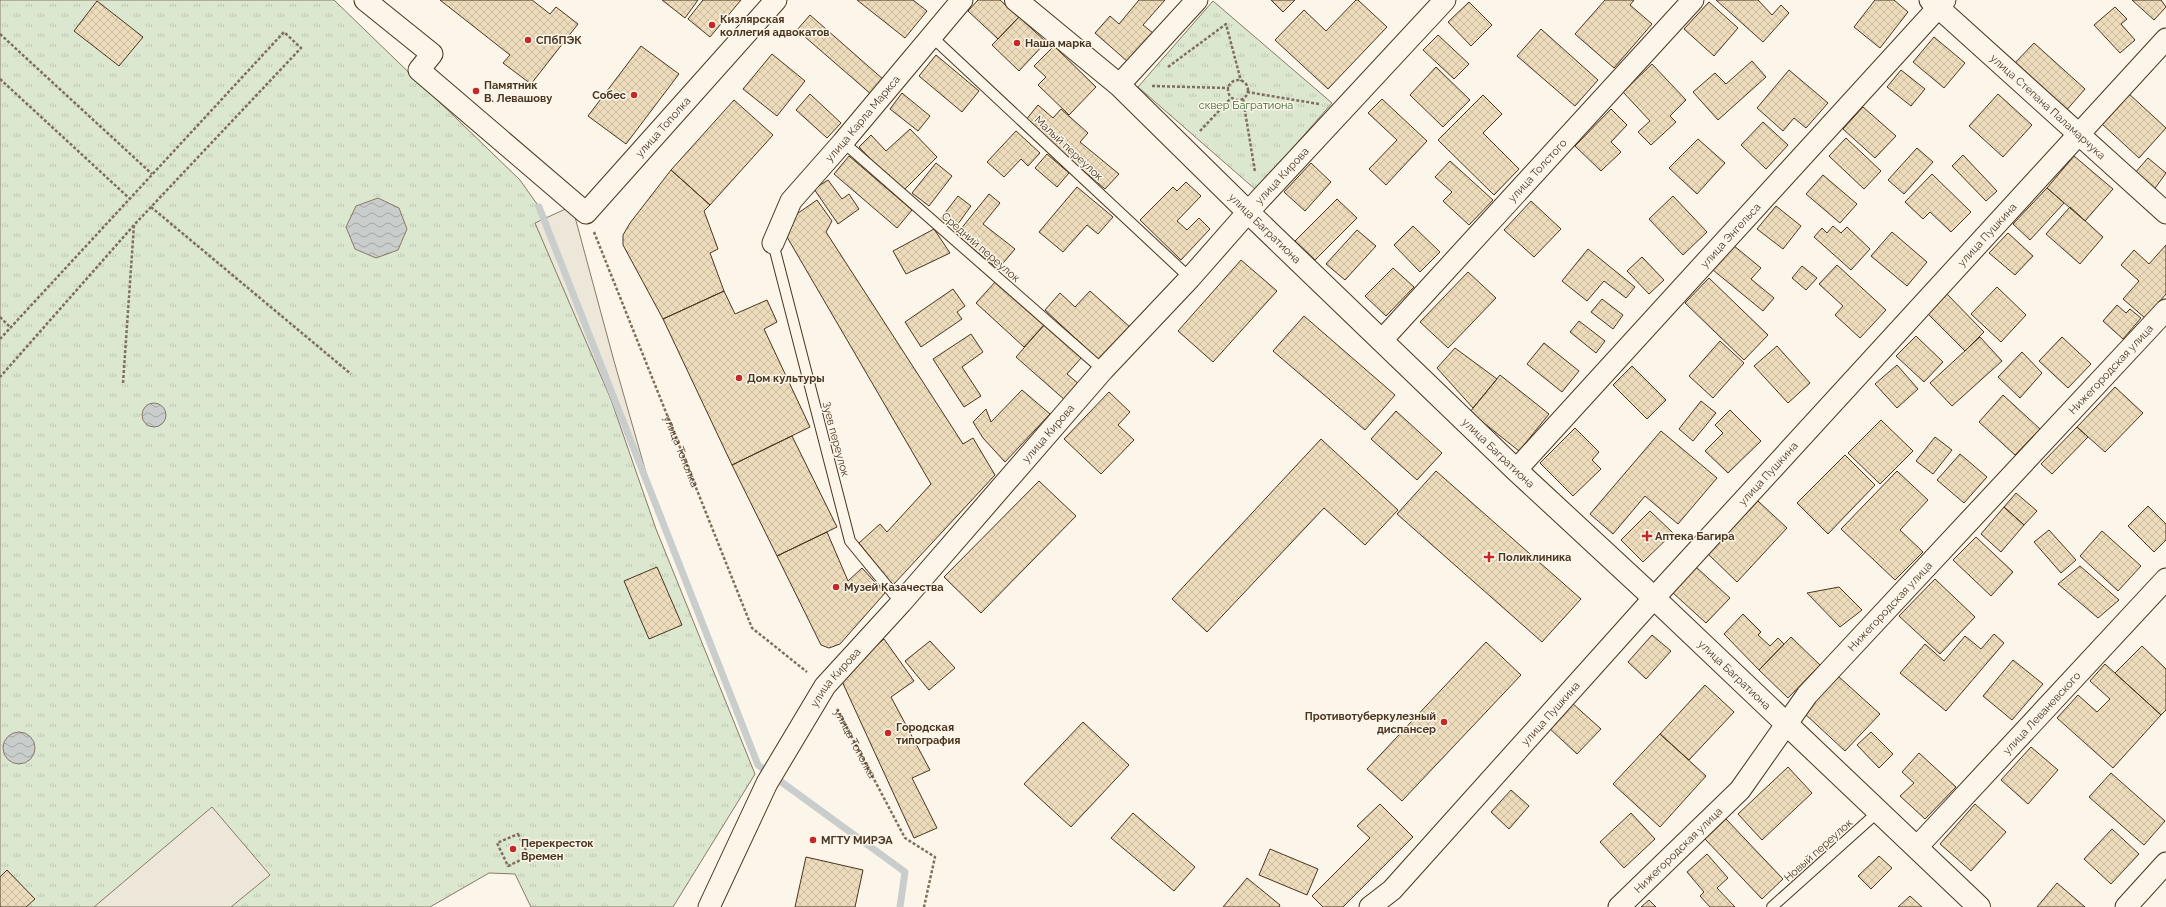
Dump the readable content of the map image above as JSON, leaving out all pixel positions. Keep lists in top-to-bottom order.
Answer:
{
  "streets": {
    "main road": ["улица Багратиона"],
    "street": [
      "улица Степана Паламарчука",
      "улица Карла Маркса",
      "улица Тополка",
      "улица Толстого",
      "улица Кирова",
      "улица Энгельса",
      "улица Пушкина",
      "Нижегородская улица",
      "улица Леваневского"
    ],
    "lane": [
      "Малый переулок",
      "Средний переулок",
      "Зуев переулок",
      "Новый переулок"
    ]
  },
  "crossings": [
    ["улица Степана Паламарчука", "улица Энгельса"],
    ["улица Степана Паламарчука", "улица Пушкина"],
    ["улица Карла Маркса", "Малый переулок"],
    ["улица Карла Маркса", "Средний переулок"],
    ["улица Карла Маркса", "Зуев переулок"],
    ["улица Тополка", "улица Кирова"],
    ["Малый переулок", "улица Кирова"],
    ["улица Толстого", "улица Багратиона"],
    ["улица Кирова", "улица Багратиона"],
    ["улица Кирова", "Средний переулок"],
    ["улица Кирова", "Зуев переулок"],
    ["улица Багратиона", "улица Энгельса"],
    ["улица Багратиона", "улица Пушкина"],
    ["улица Багратиона", "Нижегородская улица"],
    ["улица Багратиона", "улица Леваневского"],
    ["улица Багратиона", "Новый переулок"]
  ],
  "parks": ["сквер Багратиона"],
  "places": {
    "other": [
      "Кизлярская коллегия адвокатов",
      "СПбПЭК",
      "Наша марка",
      "Памятник В. Левашову",
      "Собес",
      "Дом культуры",
      "Музей Казачества",
      "Противотуберкулезный диспансер",
      "Городская типография",
      "МГТУ МИРЭА",
      "Перекресток Времен"
    ],
    "health": ["Аптека Багира", "Поликлиника"]
  }
}
